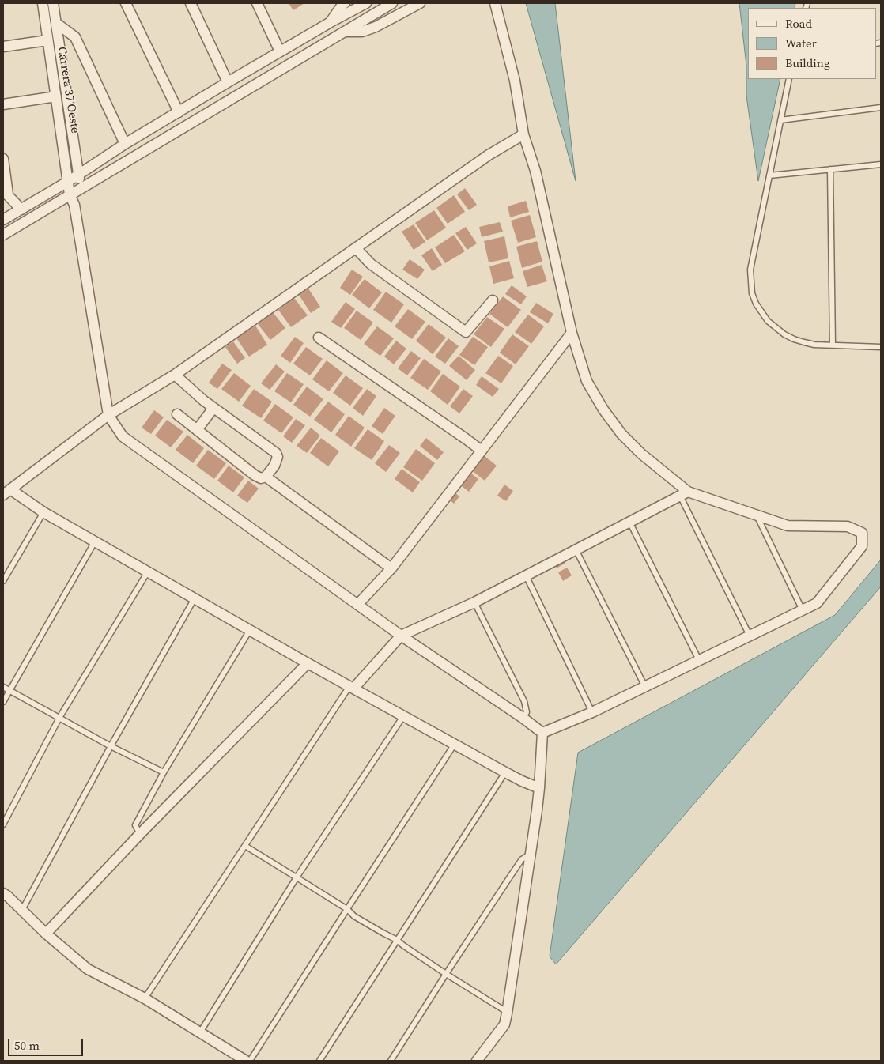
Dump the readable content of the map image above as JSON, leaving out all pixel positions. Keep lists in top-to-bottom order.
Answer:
{
  "streets": {
    "street": ["Carrera 37 Oeste"]
  },
  "legend": ["Road", "Water", "Building"],
  "scale_bar": "50 m"
}
